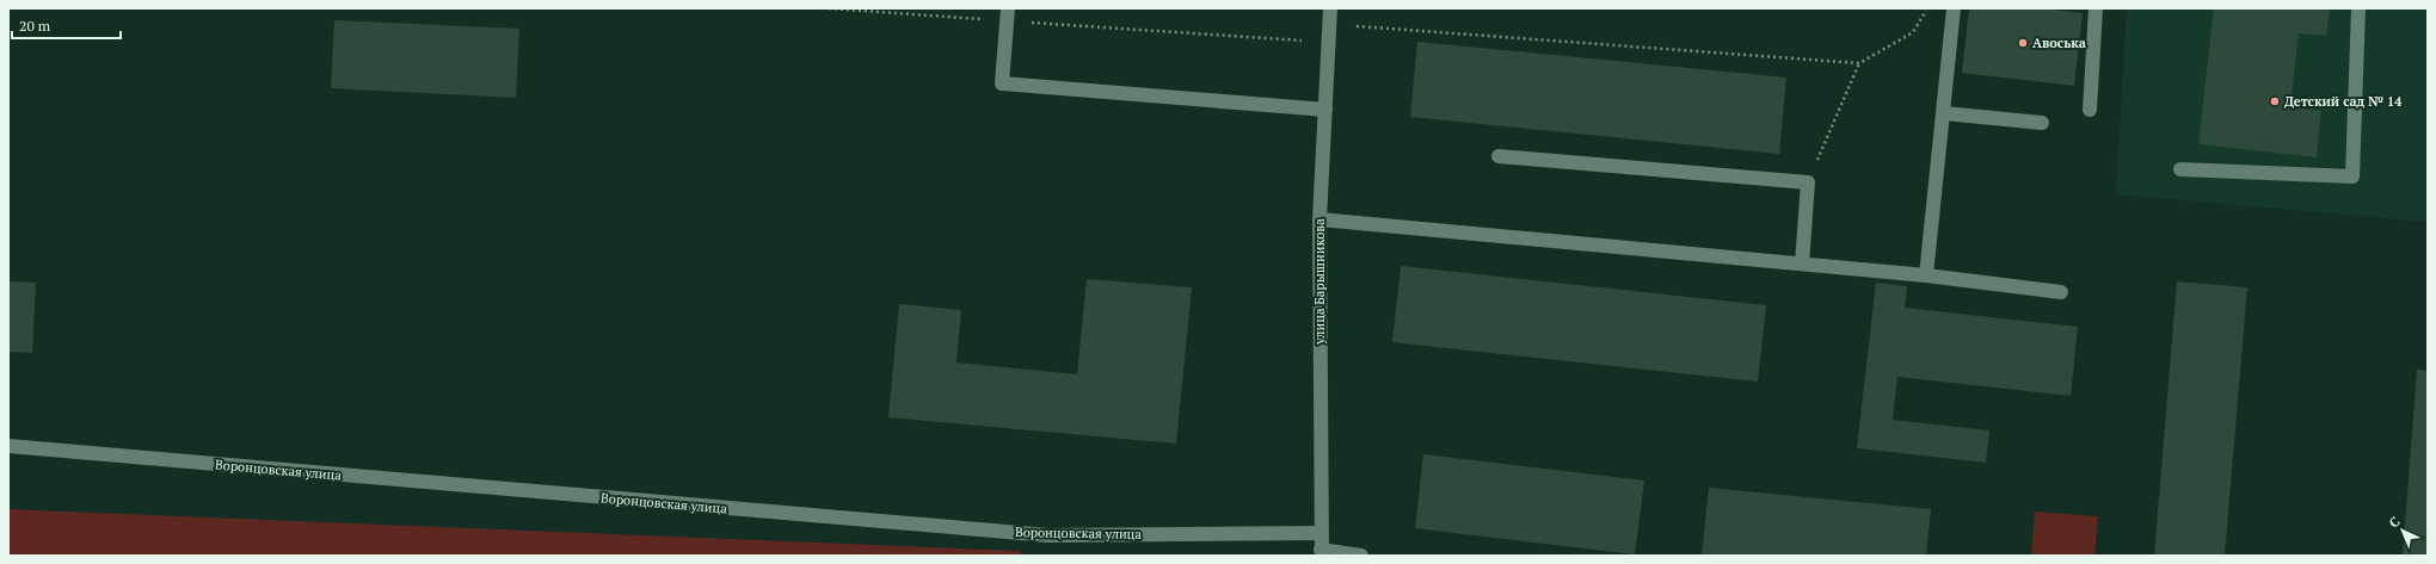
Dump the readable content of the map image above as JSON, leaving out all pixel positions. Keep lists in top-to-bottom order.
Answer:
{
  "streets": {
    "street": ["улица Барышникова", "Воронцовская улица"]
  },
  "crossings": [
    ["улица Барышникова", "Воронцовская улица"]
  ],
  "places": ["Авоська", "Детский сад № 14"],
  "scale_bar": "20 m",
  "north": "top left"
}
